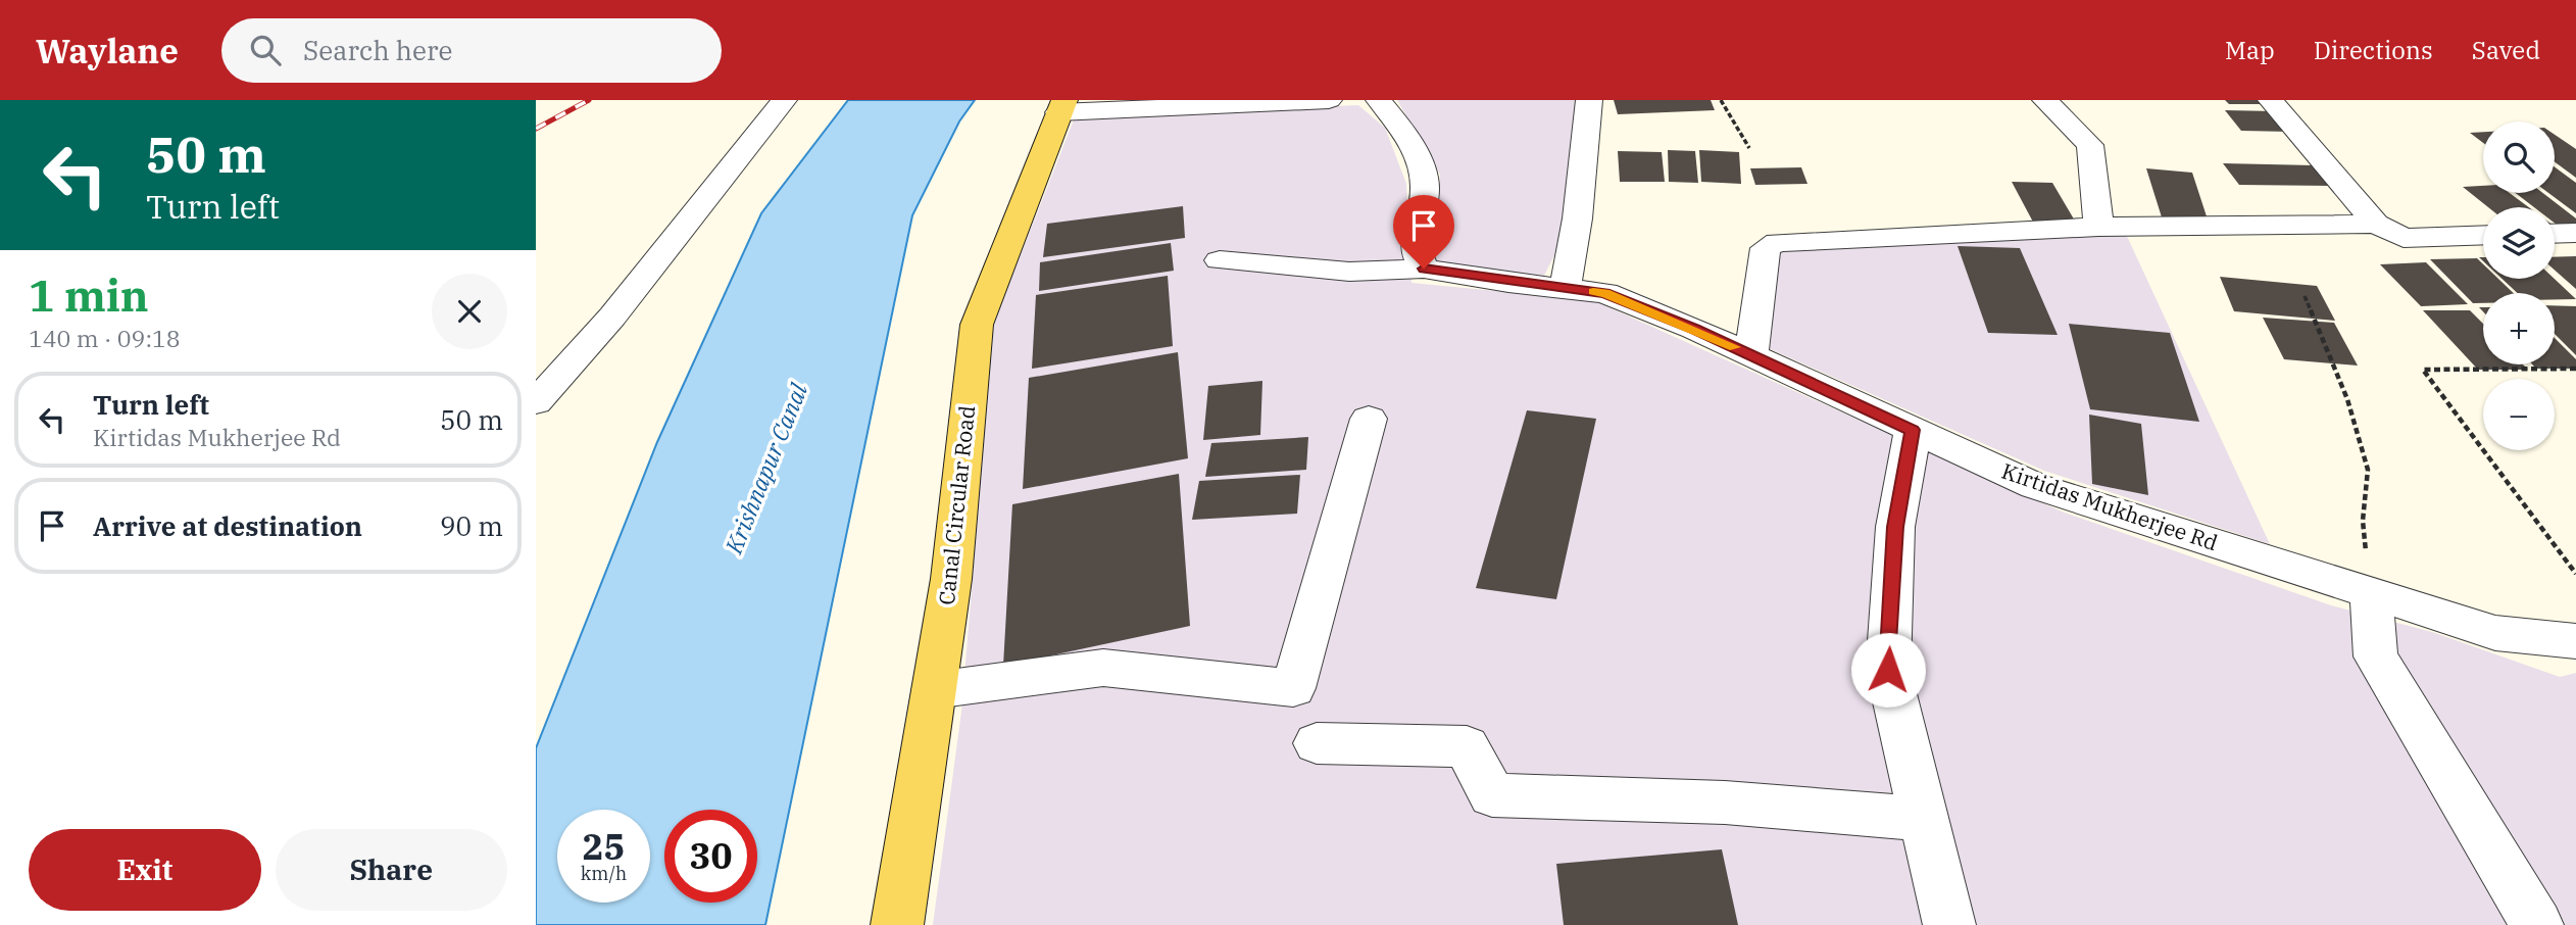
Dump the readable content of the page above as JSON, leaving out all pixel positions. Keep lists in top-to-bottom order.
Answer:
{
  "streets": {
    "main road": ["Canal Circular Road"],
    "street": ["Kirtidas Mukherjee Rd"]
  },
  "water": ["Krishnapur Canal"],
  "page": {
    "header": "Waylane",
    "search": "Search here",
    "nav": ["Map", "Directions", "Saved"],
    "turn": ["50 m", "Turn left"],
    "map_buttons": ["+", "−"],
    "heading": ["1 min", "140 m · 09:18"],
    "list": [
      {
        "name": "Turn left",
        "note": "Kirtidas Mukherjee Rd",
        "value": "50 m"
      },
      {
        "name": "Arrive at destination",
        "value": "90 m"
      }
    ],
    "speed": "25 km/h",
    "limit": "30",
    "buttons": ["Exit", "Share"]
  }
}
